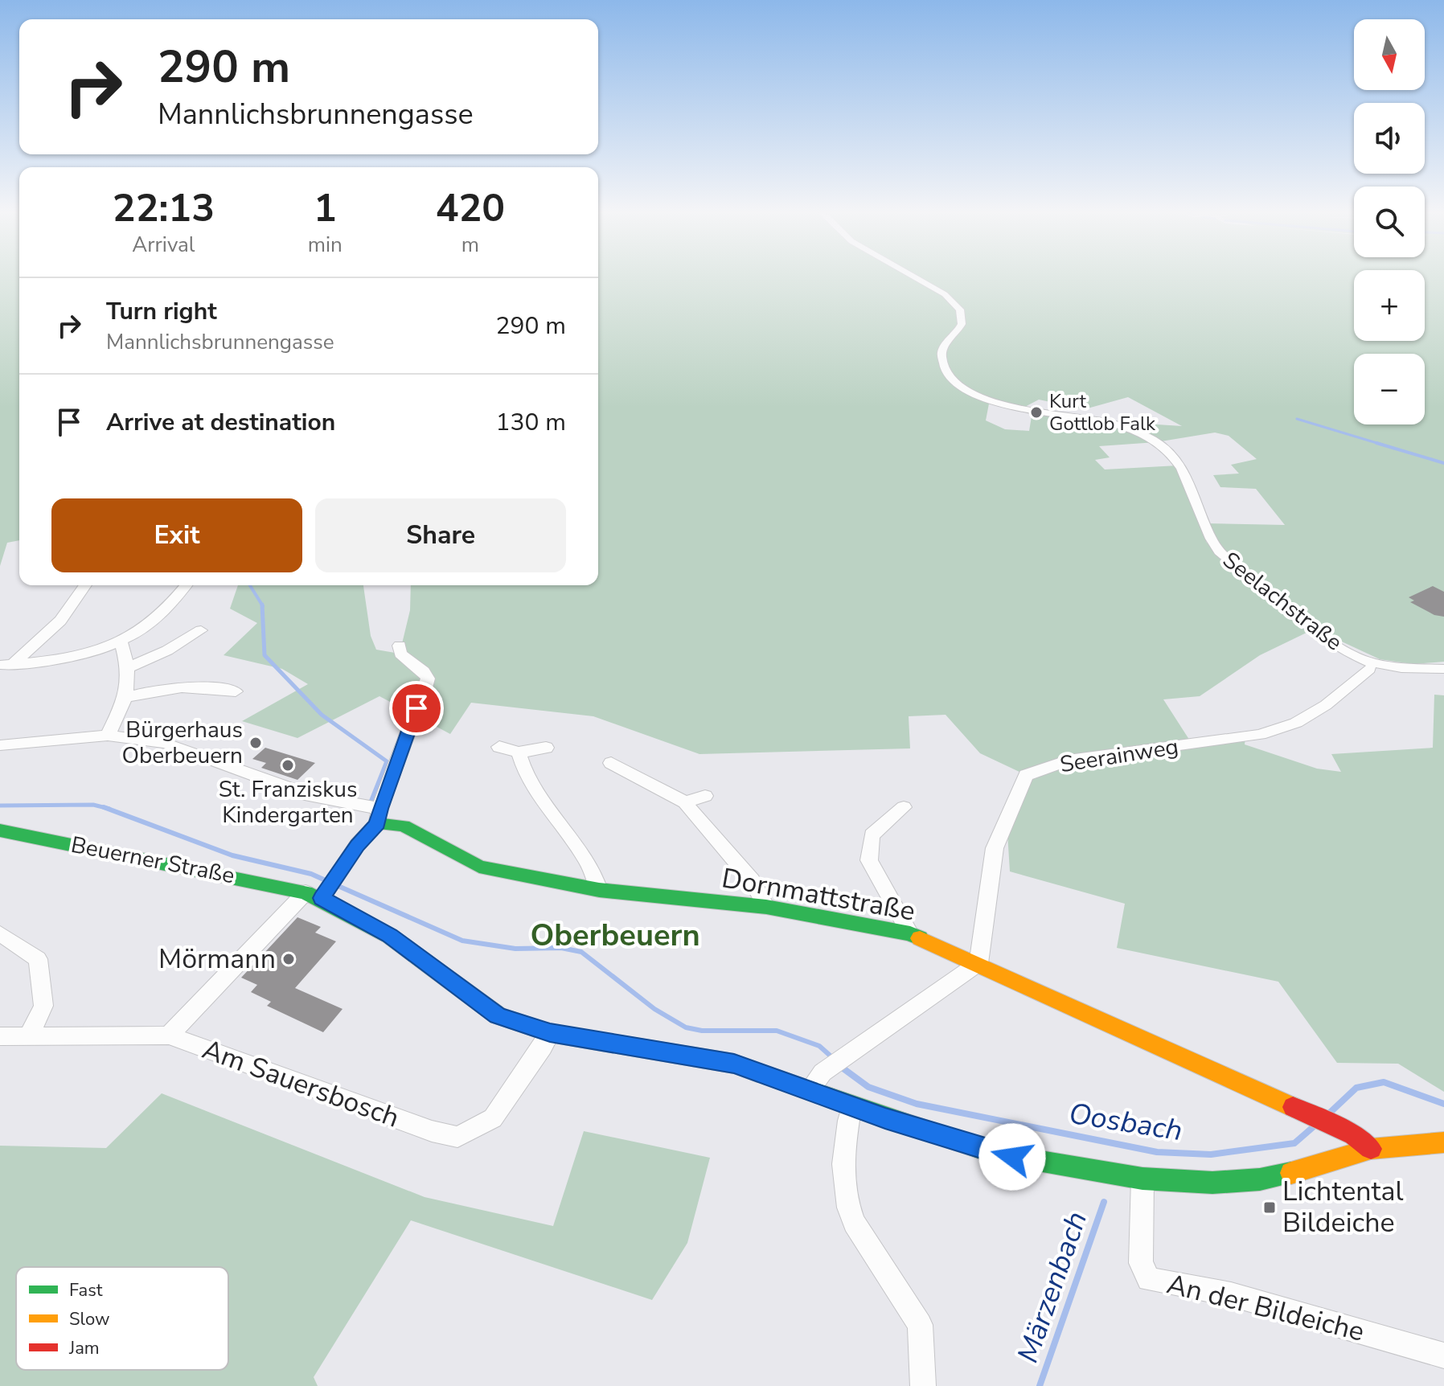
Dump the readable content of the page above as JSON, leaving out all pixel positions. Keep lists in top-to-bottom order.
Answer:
{
  "streets": {
    "main road": ["Beuerner Straße", "Dornmattstraße"],
    "street": [
      "Seelachstraße",
      "Seerainweg",
      "Am Sauersbosch",
      "An der Bildeiche"
    ]
  },
  "crossings": [
    ["Seerainweg", "Dornmattstraße"],
    ["Beuerner Straße", "Dornmattstraße"],
    ["Beuerner Straße", "Am Sauersbosch"],
    ["Beuerner Straße", "An der Bildeiche"]
  ],
  "districts": ["Oberbeuern"],
  "water": ["Oosbach", "Märzenbach"],
  "places": {
    "other": [
      "Kurt Gottlob Falk",
      "Bürgerhaus Oberbeuern",
      "St. Franziskus Kindergarten",
      "Mörmann"
    ],
    "transit": ["Lichtental Bildeiche"]
  },
  "legend": ["Fast", "Slow", "Jam"],
  "north": "bottom",
  "page": {
    "map_buttons": ["+", "−"],
    "turn": ["290 m", "Mannlichsbrunnengasse"],
    "eta": [
      "22:13",
      "Arrival",
      "1",
      "min",
      "420",
      "m"
    ],
    "list": [
      {
        "name": "Turn right",
        "note": "Mannlichsbrunnengasse",
        "value": "290 m"
      },
      {
        "name": "Arrive at destination",
        "value": "130 m"
      }
    ],
    "buttons": ["Exit", "Share"]
  }
}
